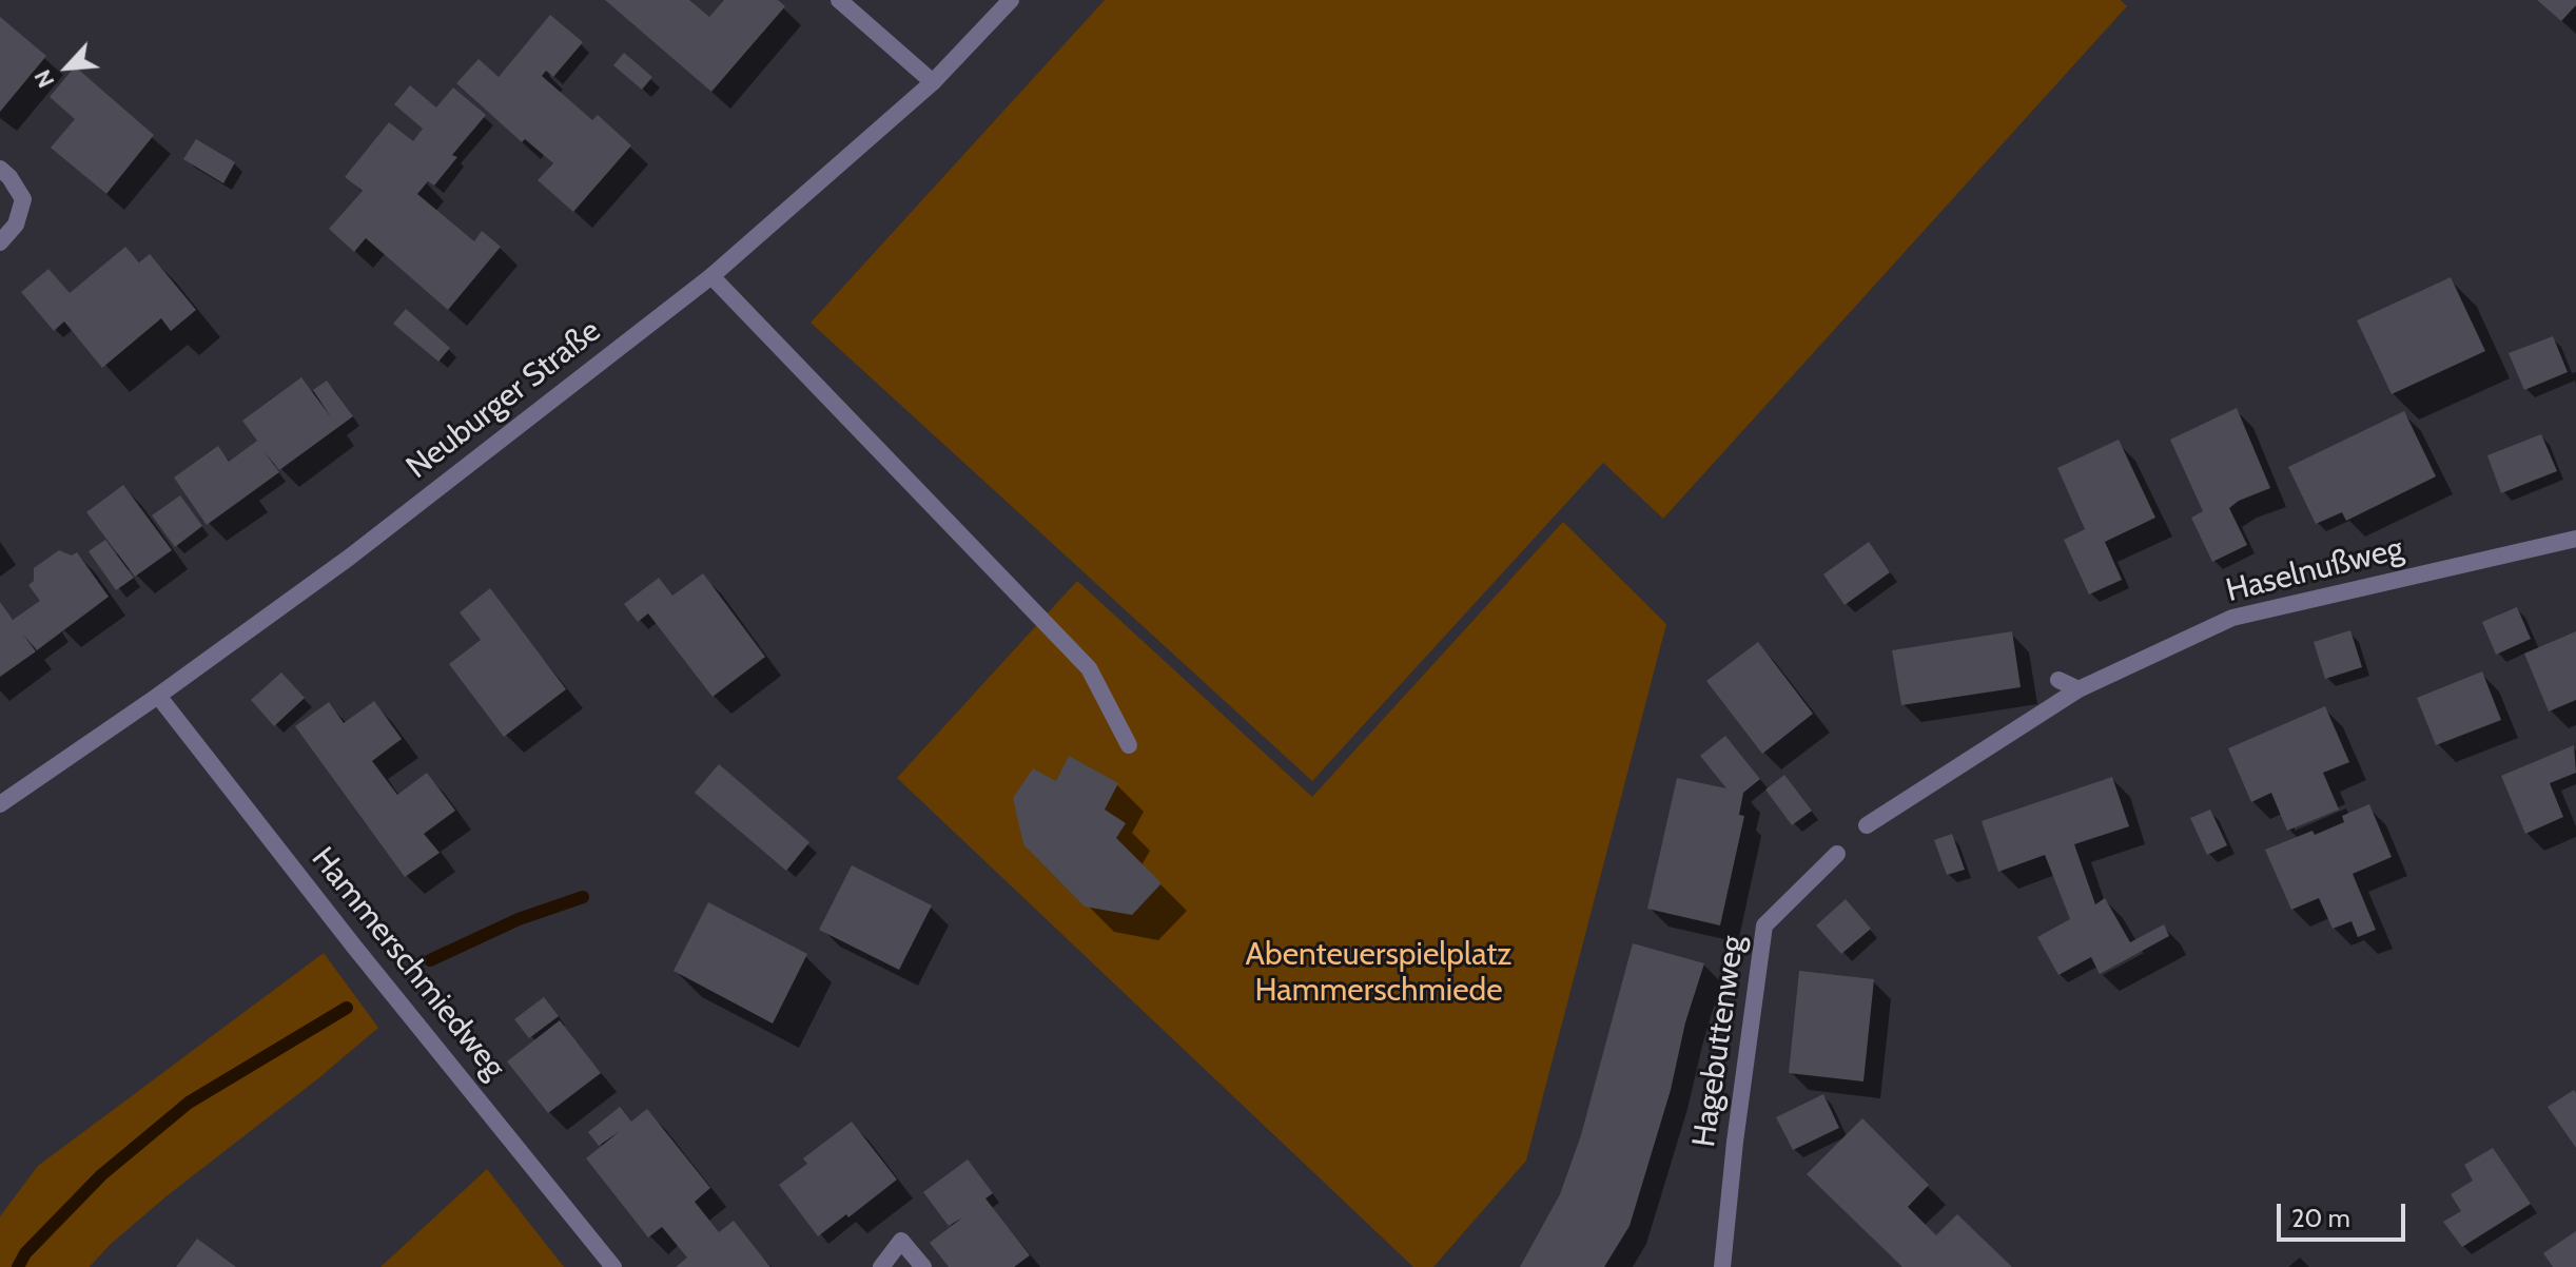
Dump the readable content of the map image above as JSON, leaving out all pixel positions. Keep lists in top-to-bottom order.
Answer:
{
  "streets": {
    "street": [
      "Neuburger Straße",
      "Haselnußweg",
      "Hammerschmiedweg",
      "Hagebuttenweg"
    ]
  },
  "crossings": [
    ["Neuburger Straße", "Hammerschmiedweg"]
  ],
  "parks": ["Abenteuerspielplatz Hammerschmiede"],
  "scale_bar": "20 m",
  "north": "bottom left"
}
